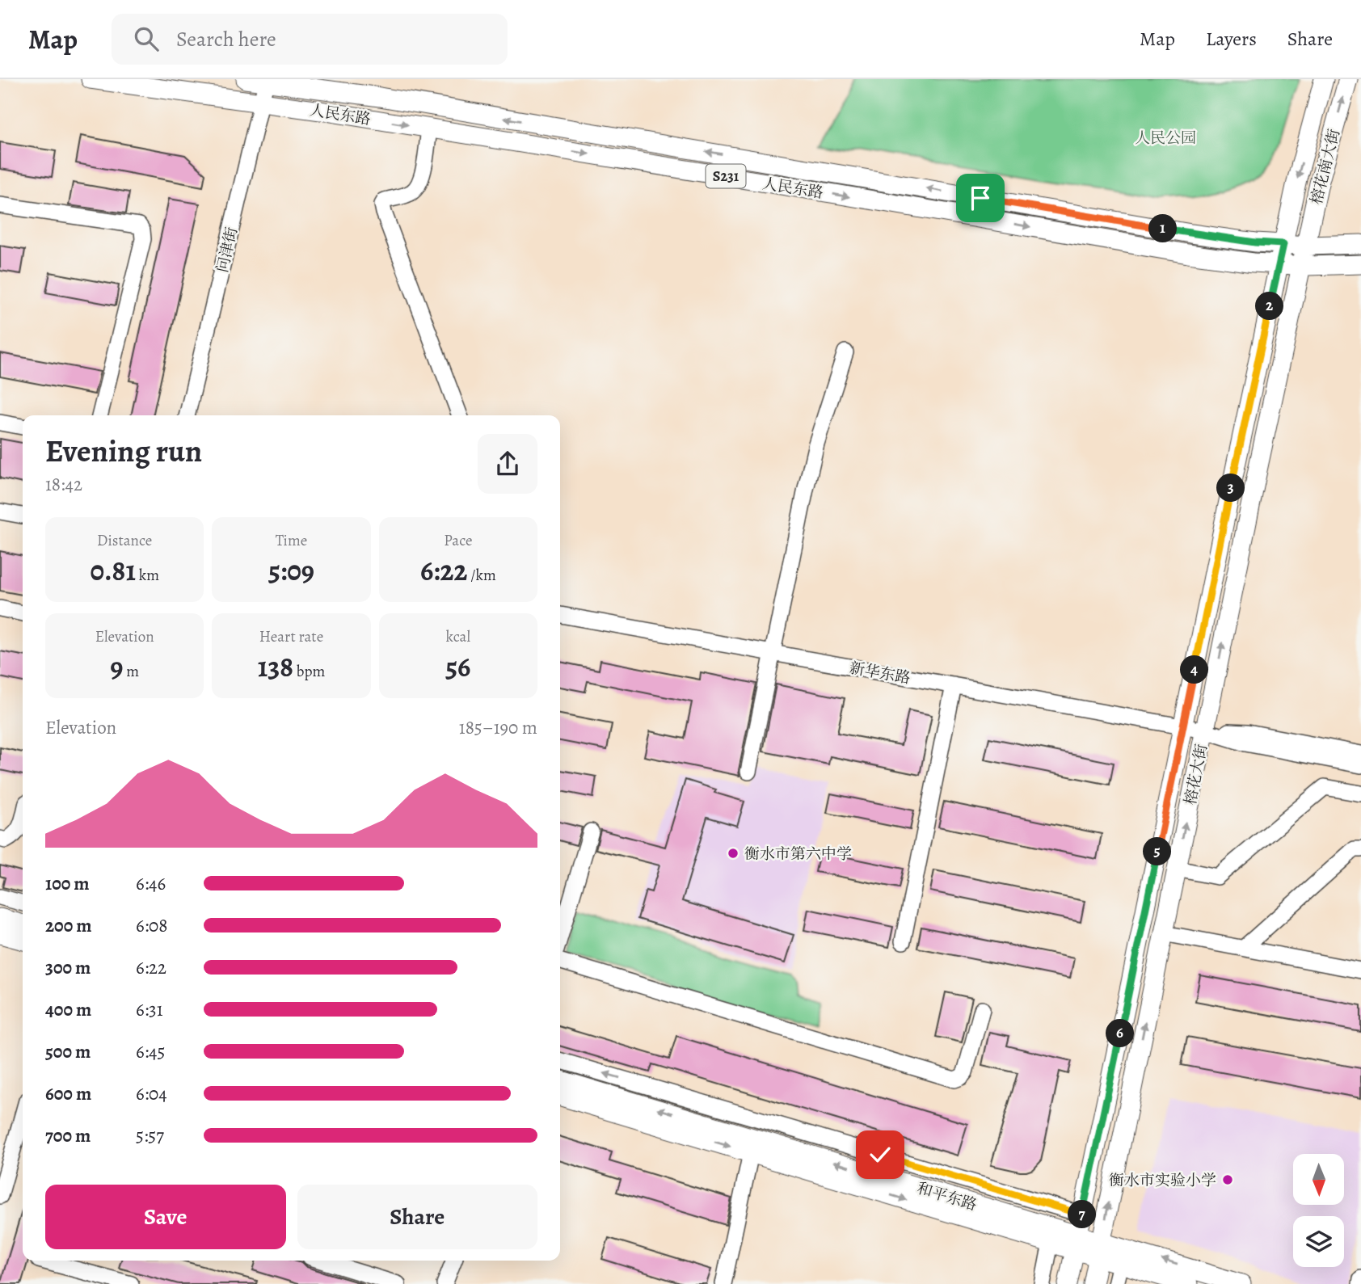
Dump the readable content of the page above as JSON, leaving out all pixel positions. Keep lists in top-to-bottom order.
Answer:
{
  "streets": {
    "main road": [
      "人民东路",
      "榕花南大街",
      "S231",
      "榕花大街",
      "和平东路"
    ],
    "street": ["问津街", "新华东路"]
  },
  "crossings": [
    ["人民东路", "榕花南大街"],
    ["人民东路", "问津街"],
    ["人民东路", "榕花大街"],
    ["榕花南大街", "榕花大街"],
    ["新华东路", "榕花大街"],
    ["榕花大街", "和平东路"]
  ],
  "parks": ["人民公园"],
  "places": ["衡水市第六中学", "衡水市实验小学"],
  "north": "bottom",
  "page": {
    "header": "Map",
    "search": "Search here",
    "nav": ["Map", "Layers", "Share"],
    "pins": [
      "1",
      "2",
      "3",
      "4",
      "5",
      "6",
      "7"
    ],
    "heading": ["Evening run", "18:42"],
    "stats": [
      ["Distance", "0.81 km"],
      ["Time", "5:09"],
      ["Pace", "6:22 /km"],
      ["Elevation", "9 m"],
      ["Heart rate", "138 bpm"],
      ["kcal", "56"]
    ],
    "chart": ["Elevation", "185–190 m"],
    "list": [
      {
        "name": "100 m",
        "note": "6:46"
      },
      {
        "name": "200 m",
        "note": "6:08"
      },
      {
        "name": "300 m",
        "note": "6:22"
      },
      {
        "name": "400 m",
        "note": "6:31"
      },
      {
        "name": "500 m",
        "note": "6:45"
      },
      {
        "name": "600 m",
        "note": "6:04"
      },
      {
        "name": "700 m",
        "note": "5:57"
      }
    ],
    "buttons": ["Save", "Share"]
  }
}
